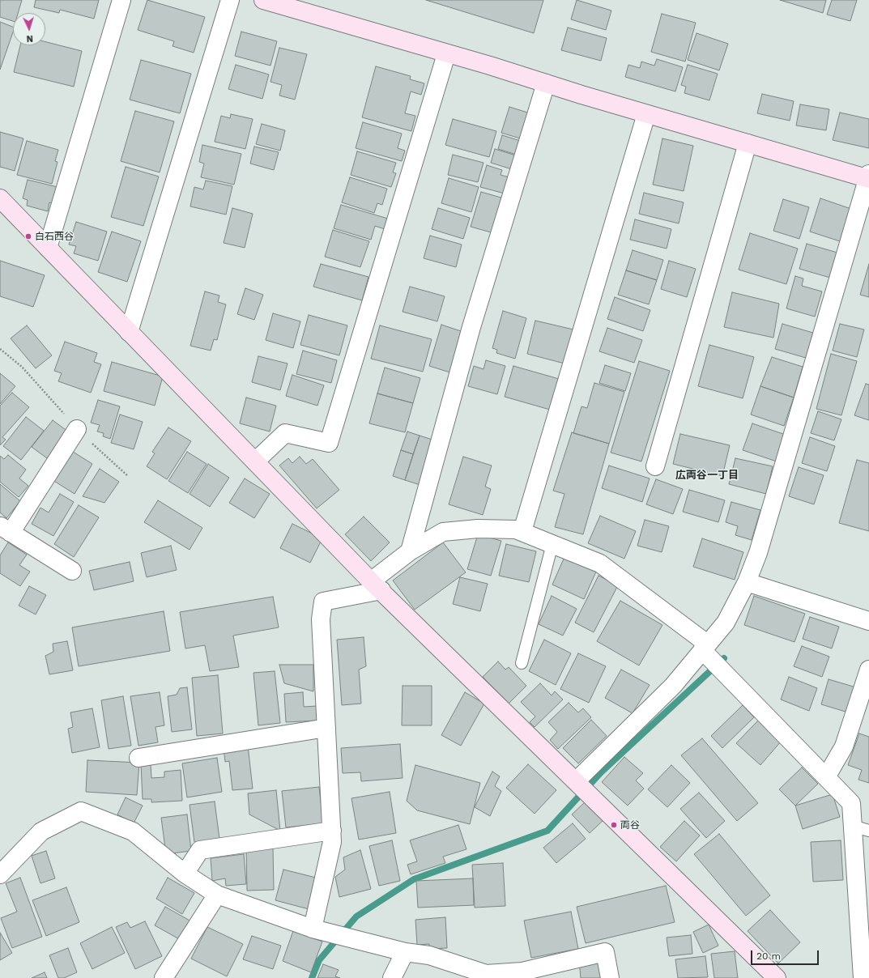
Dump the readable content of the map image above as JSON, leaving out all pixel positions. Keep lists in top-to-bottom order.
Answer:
{
  "districts": ["広両谷一丁目"],
  "places": ["白石西谷", "両谷"],
  "scale_bar": "20 m",
  "north": "bottom"
}
